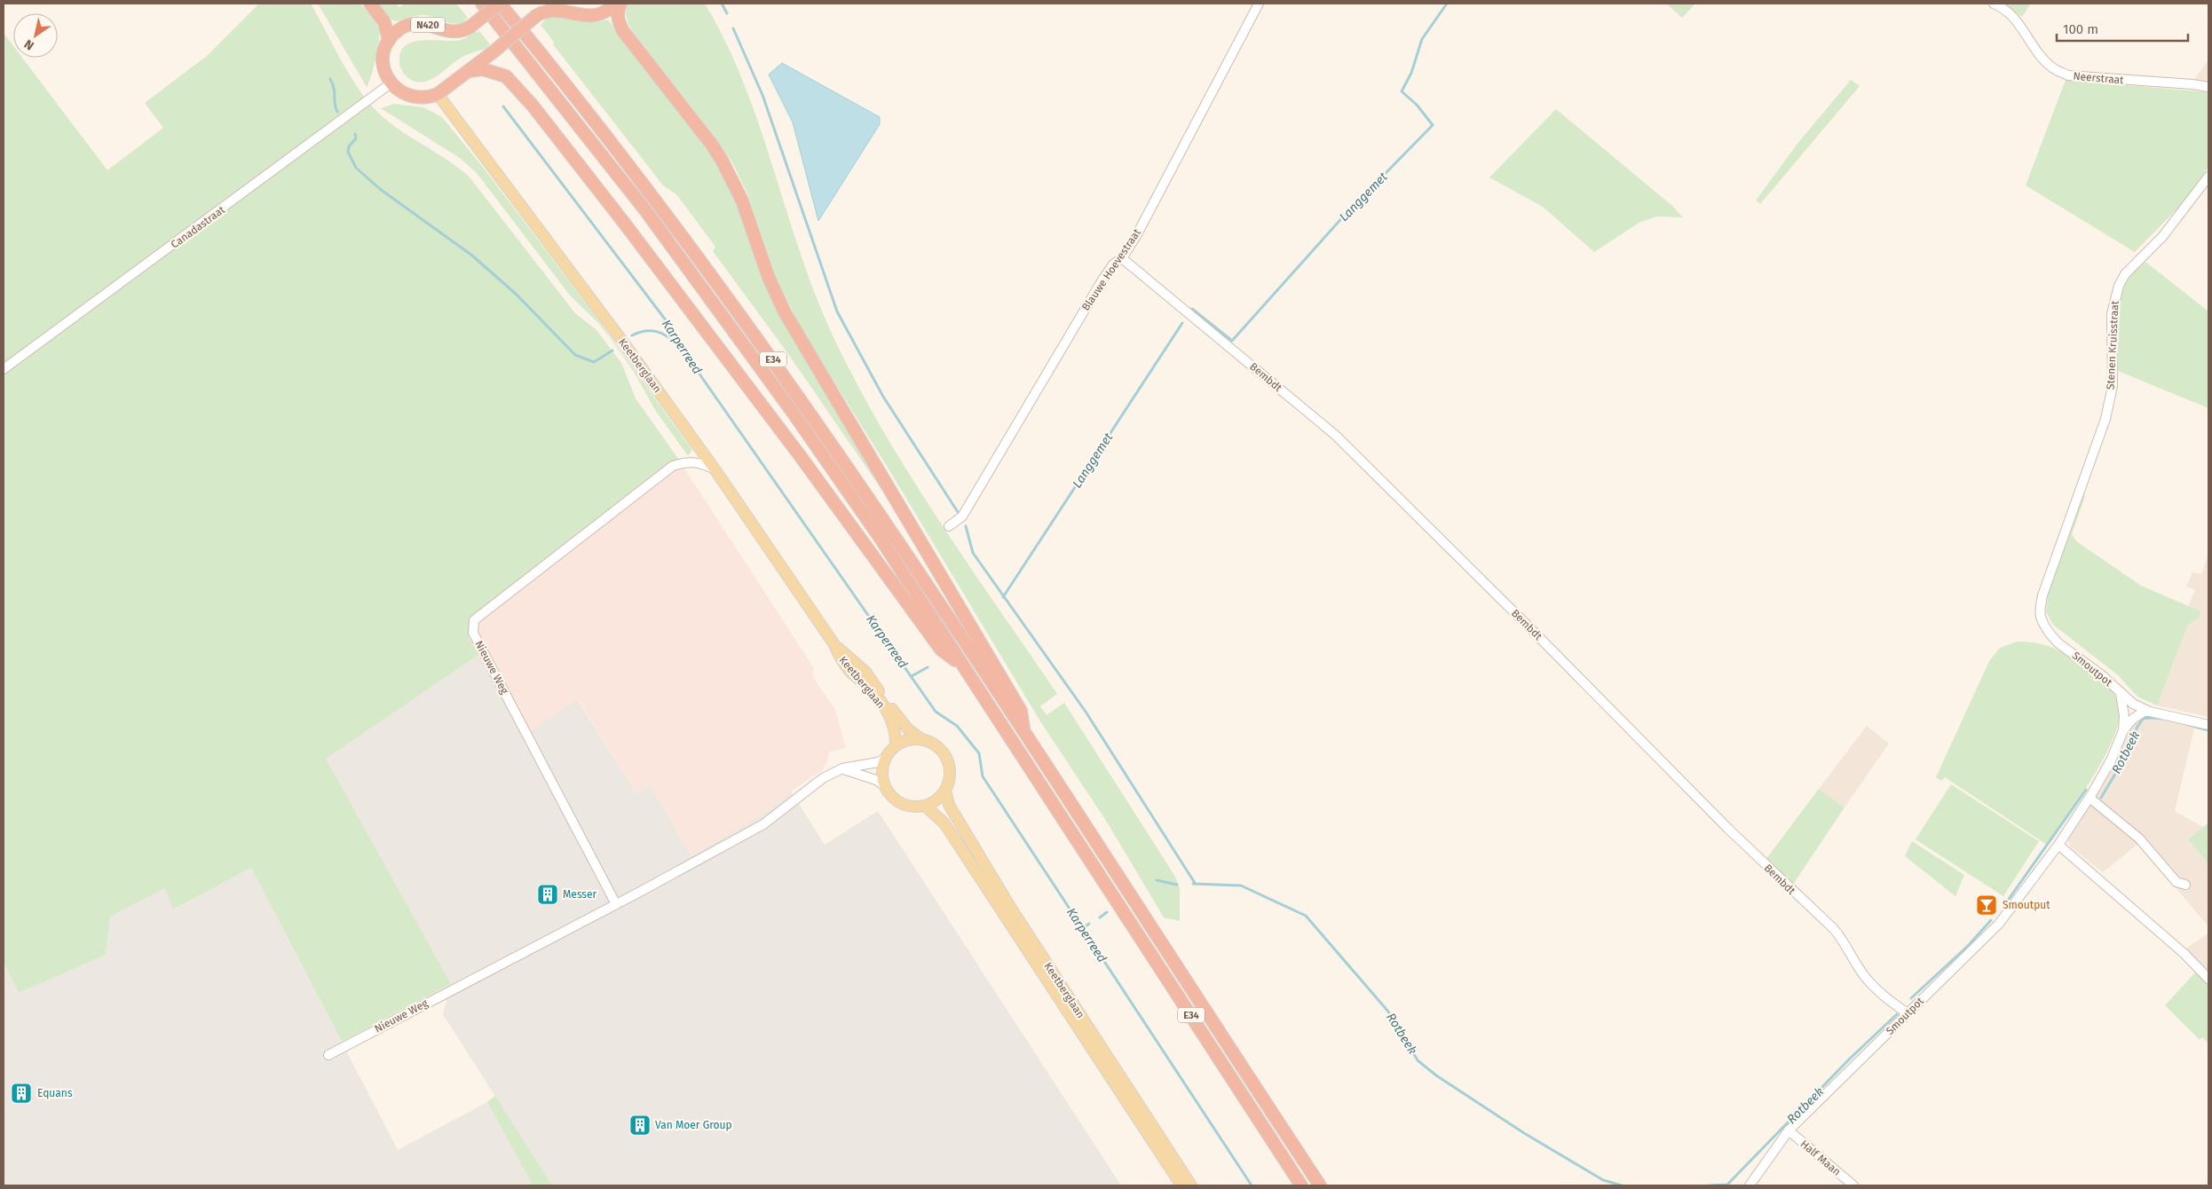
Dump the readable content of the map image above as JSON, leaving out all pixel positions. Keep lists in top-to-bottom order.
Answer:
{
  "streets": {
    "highway": ["N420", "E34"],
    "main road": ["Keetberglaan"],
    "street": [
      "Neerstraat",
      "Canadastraat",
      "Blauwe Hoevestraat",
      "Stenen Kruisstraat",
      "Bembdt",
      "Nieuwe Weg",
      "Smoutpot",
      "Half Maan"
    ]
  },
  "crossings": [
    ["N420", "E34"],
    ["Blauwe Hoevestraat", "Bembdt"],
    ["Stenen Kruisstraat", "Smoutpot"],
    ["Keetberglaan", "Nieuwe Weg"],
    ["Bembdt", "Smoutpot"],
    ["Smoutpot", "Half Maan"]
  ],
  "water": ["Langgemet", "Karperreed", "Rotbeek"],
  "places": {
    "building": ["Messer", "Equans", "Van Moer Group"],
    "bar": ["Smoutput"]
  },
  "scale_bar": "100 m",
  "north": "bottom left"
}
